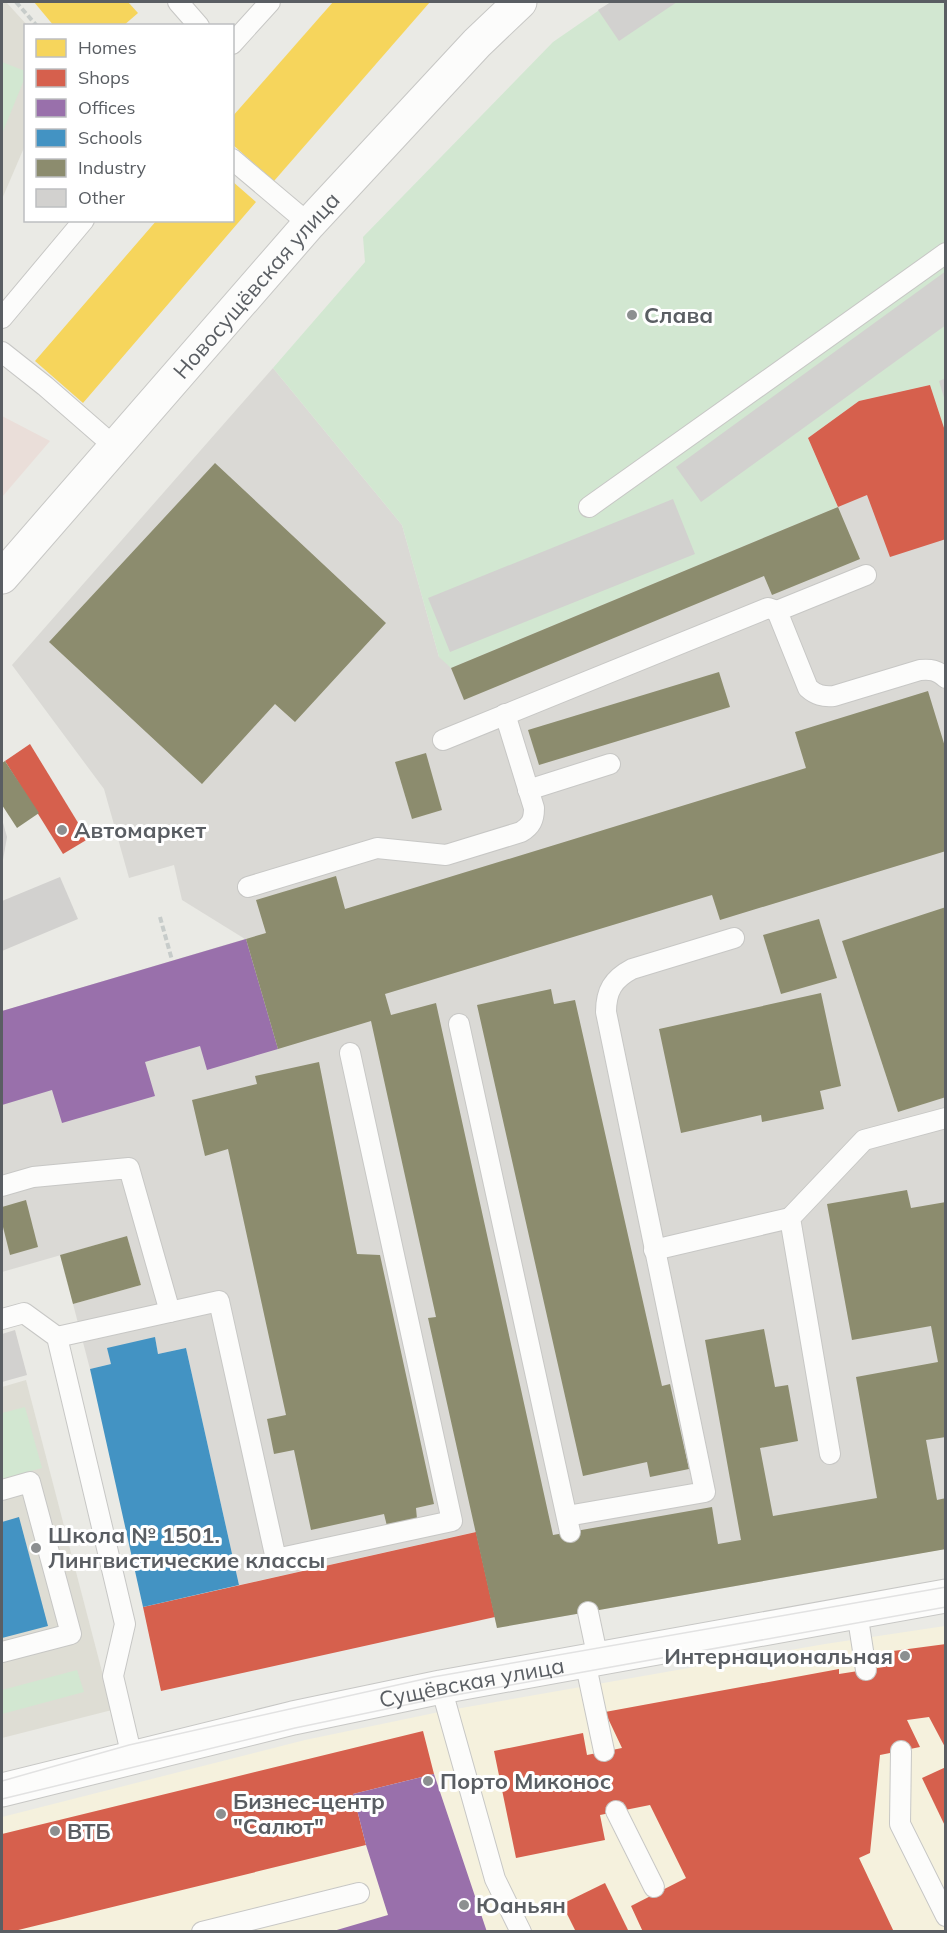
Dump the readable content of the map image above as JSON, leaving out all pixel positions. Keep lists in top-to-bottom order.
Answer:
{
  "streets": {
    "street": ["Новосущёвская улица", "Сущёвская улица"]
  },
  "places": [
    "Слава",
    "Автомаркет",
    "Школа № 1501. Лингвистические классы",
    "Интернациональная",
    "Порто Миконос",
    "Бизнес-центр \"Салют\"",
    "ВТБ",
    "Юаньян"
  ],
  "legend": [
    "Homes",
    "Shops",
    "Offices",
    "Schools",
    "Industry",
    "Other"
  ]
}
